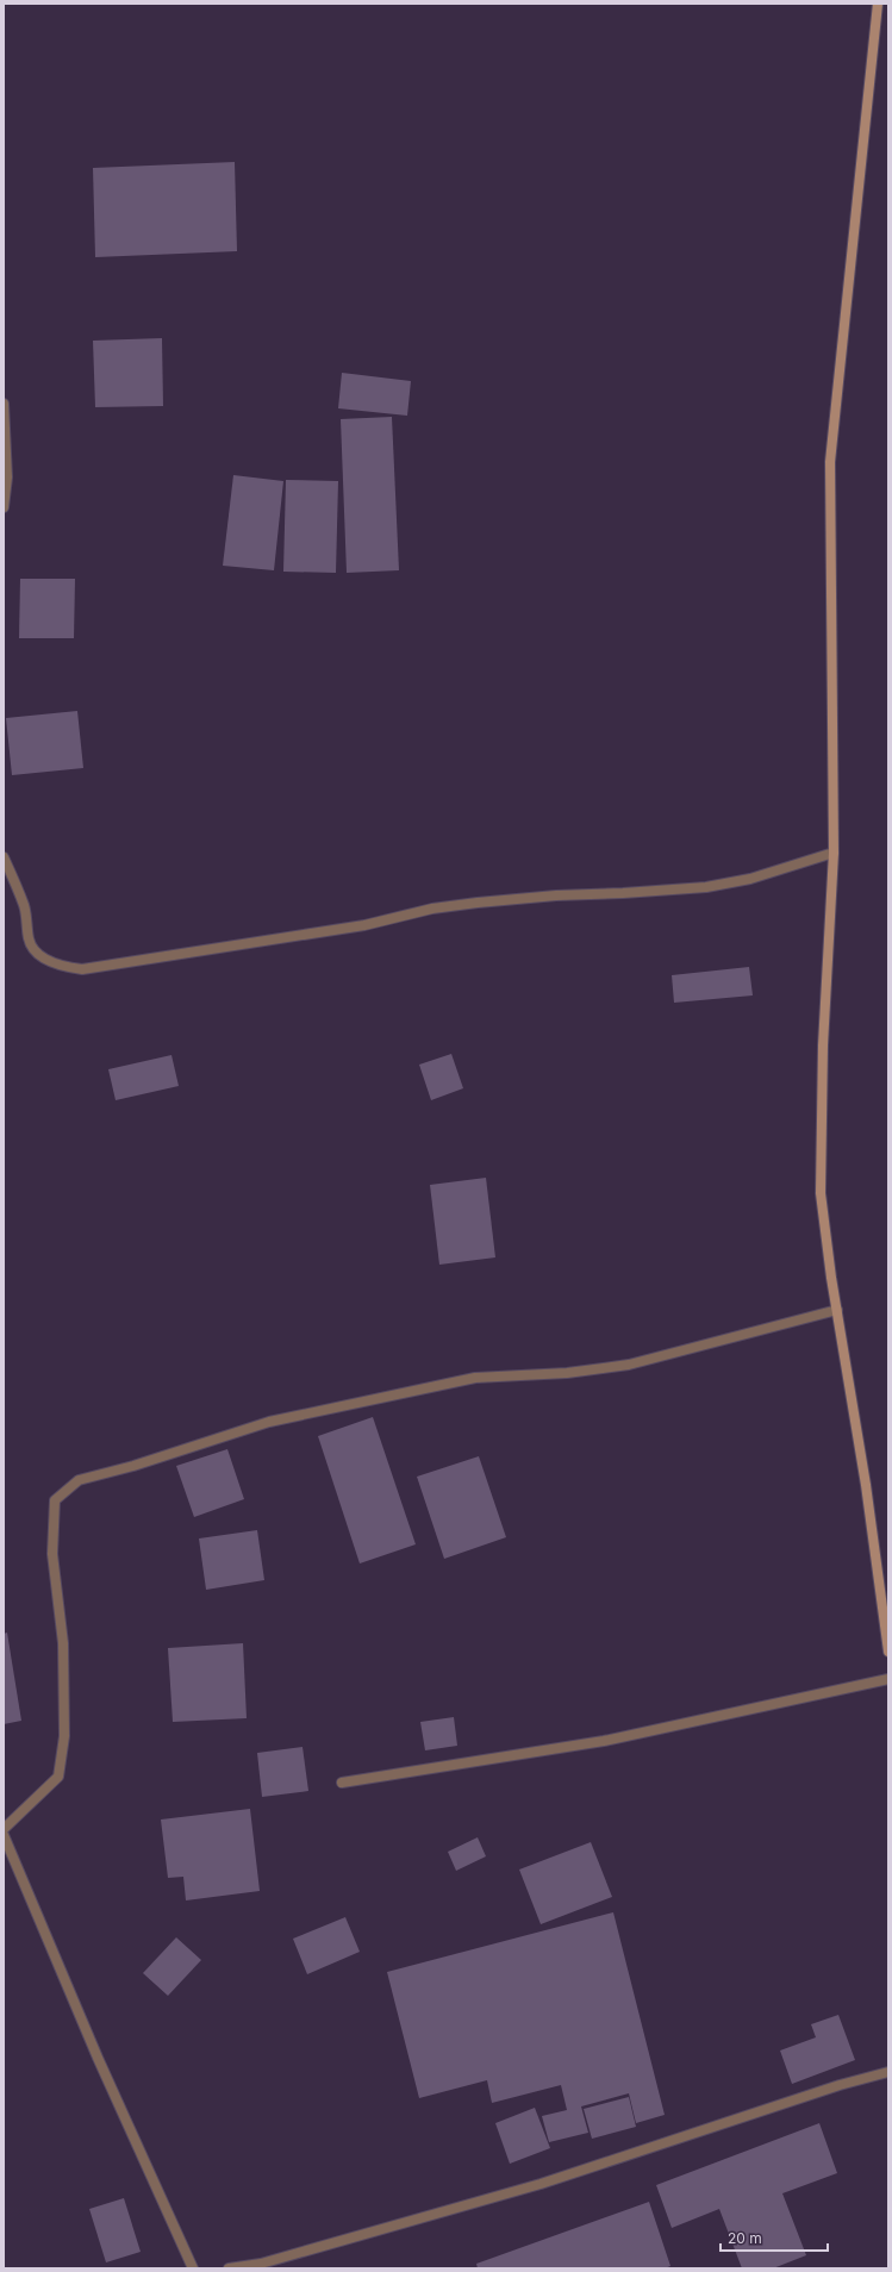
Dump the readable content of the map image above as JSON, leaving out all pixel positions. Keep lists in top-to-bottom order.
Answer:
{
  "scale_bar": "20 m"
}
